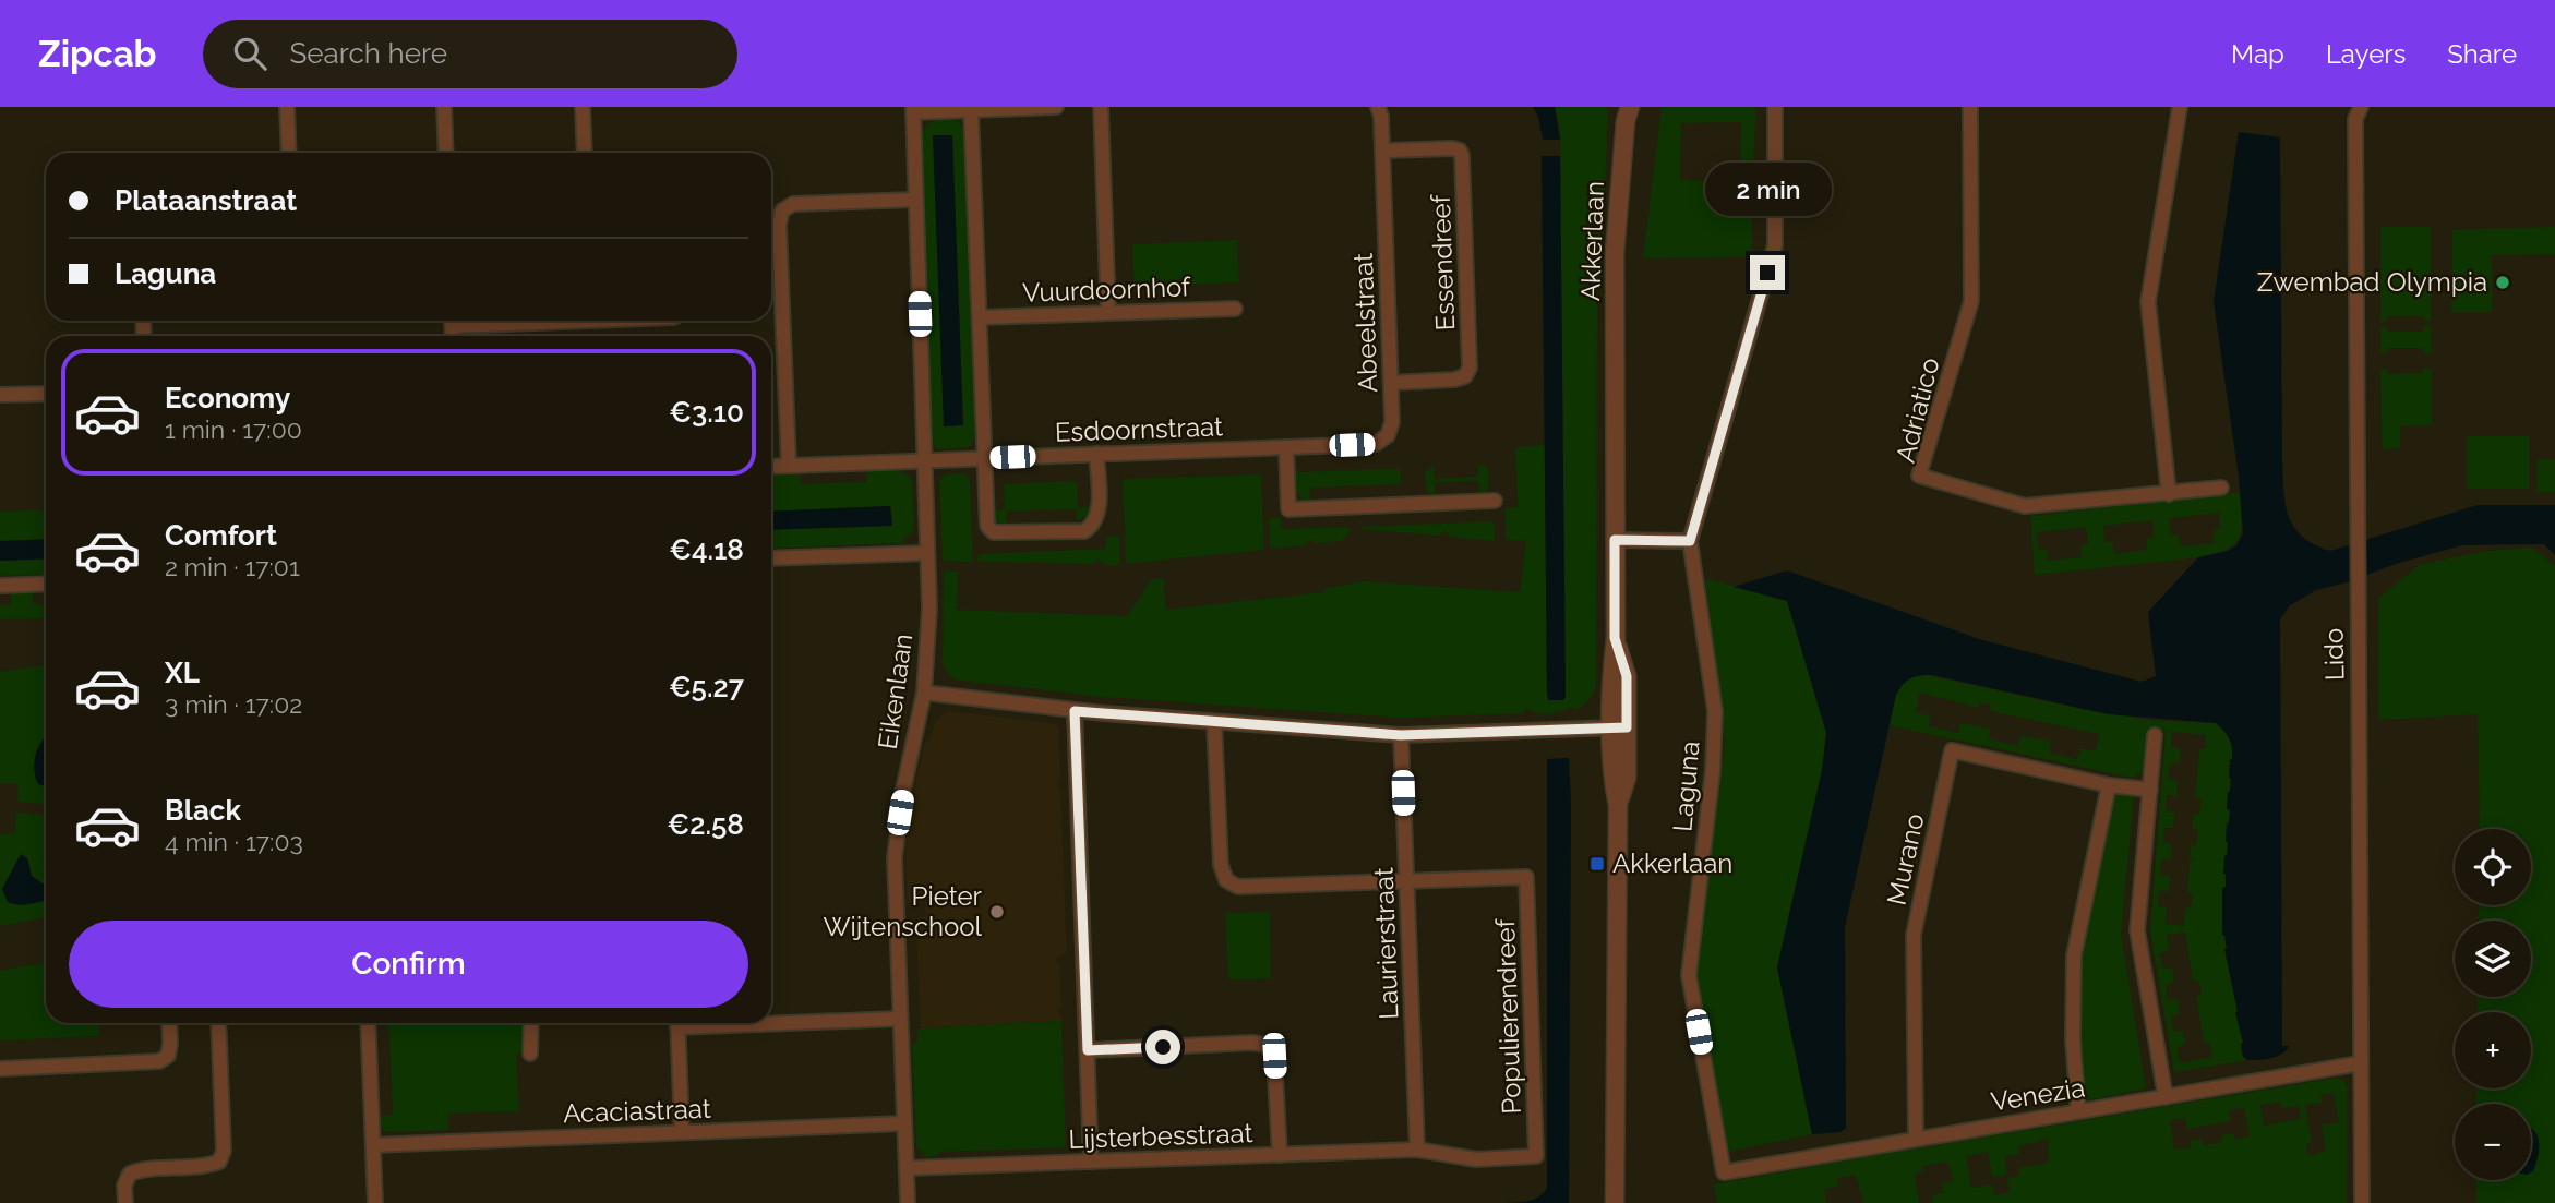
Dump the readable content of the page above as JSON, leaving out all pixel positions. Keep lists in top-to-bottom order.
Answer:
{
  "streets": {
    "street": [
      "Akkerlaan",
      "Essendreef",
      "Vuurdoornhof",
      "Abeelstraat",
      "Adriatico",
      "Esdoornstraat",
      "Lido",
      "Eikenlaan",
      "Laguna",
      "Murano",
      "Laurierstraat",
      "Populierendreef",
      "Venezia",
      "Acaciastraat",
      "Lijsterbesstraat"
    ]
  },
  "crossings": [
    ["Essendreef", "Abeelstraat"],
    ["Abeelstraat", "Esdoornstraat"],
    ["Esdoornstraat", "Eikenlaan"],
    ["Lido", "Venezia"],
    ["Eikenlaan", "Acaciastraat"],
    ["Eikenlaan", "Lijsterbesstraat"],
    ["Laguna", "Venezia"],
    ["Murano", "Venezia"],
    ["Laurierstraat", "Populierendreef"],
    ["Laurierstraat", "Lijsterbesstraat"],
    ["Populierendreef", "Lijsterbesstraat"]
  ],
  "places": {
    "other": ["Zwembad Olympia", "Pieter Wijtenschool"],
    "transit": ["Akkerlaan"]
  },
  "page": {
    "header": "Zipcab",
    "search": "Search here",
    "nav": ["Map", "Layers", "Share"],
    "banner": ["Plataanstraat", "Laguna"],
    "bubble": "2 min",
    "list": [
      {
        "name": "Economy",
        "note": "1 min · 17:00",
        "value": "€3.10"
      },
      {
        "name": "Comfort",
        "note": "2 min · 17:01",
        "value": "€4.18"
      },
      {
        "name": "XL",
        "note": "3 min · 17:02",
        "value": "€5.27"
      },
      {
        "name": "Black",
        "note": "4 min · 17:03",
        "value": "€2.58"
      }
    ],
    "map_buttons": ["+", "−"],
    "buttons": "Confirm"
  }
}
